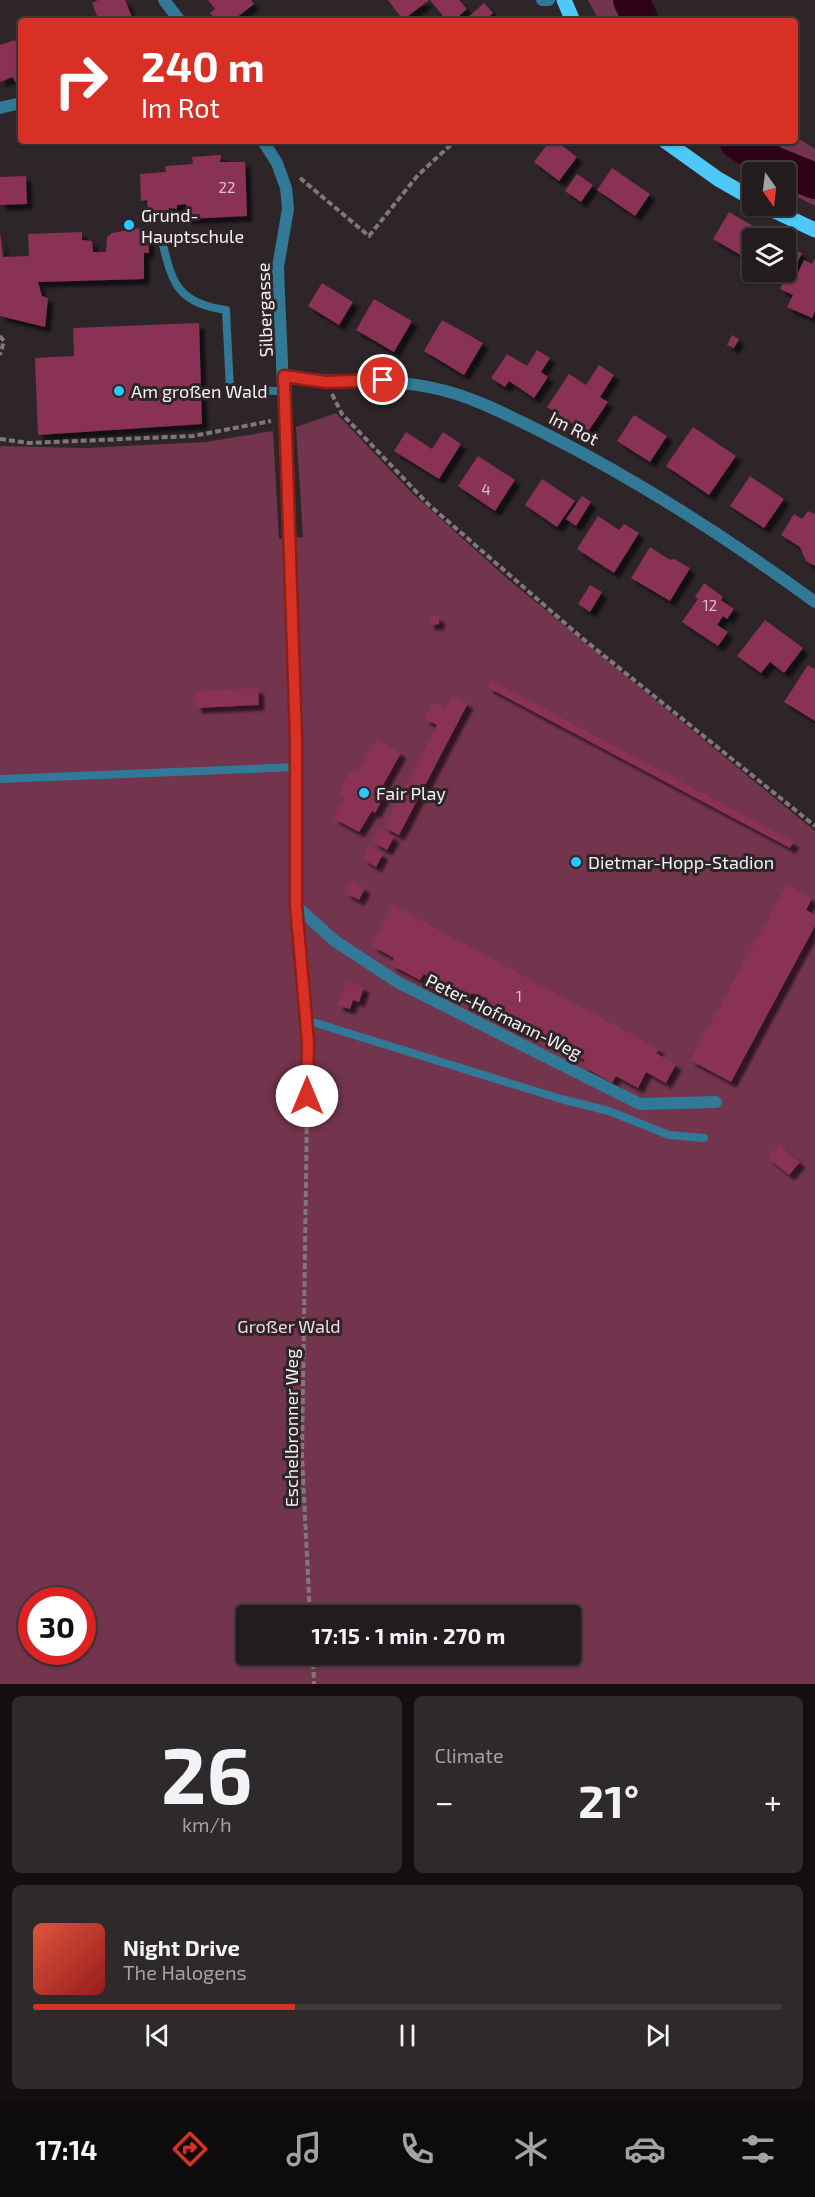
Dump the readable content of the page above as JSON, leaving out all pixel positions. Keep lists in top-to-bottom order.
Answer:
{
  "streets": {
    "street": ["Silbergasse", "Im Rot", "Peter-Hofmann-Weg"],
    "path": ["Eschelbronner Weg"]
  },
  "crossings": [
    ["Silbergasse", "Im Rot"],
    ["Silbergasse", "Peter-Hofmann-Weg"],
    ["Silbergasse", "Eschelbronner Weg"]
  ],
  "parks": ["Großer Wald"],
  "places": [
    "Grund- Hauptschule",
    "Am großen Wald",
    "Fair Play",
    "Dietmar-Hopp-Stadion"
  ],
  "house_numbers": [
    "22",
    "4",
    "12",
    "1"
  ],
  "north": "bottom",
  "page": {
    "turn": ["240 m", "Im Rot"],
    "limit": "30",
    "trip": "17:15 · 1 min · 270 m",
    "tile": [
      ["26", "km/h"],
      "Climate"
    ],
    "heat": ["−", "21°", "+"],
    "song": ["Night Drive", "The Halogens"],
    "tabs": "17:14"
  }
}
